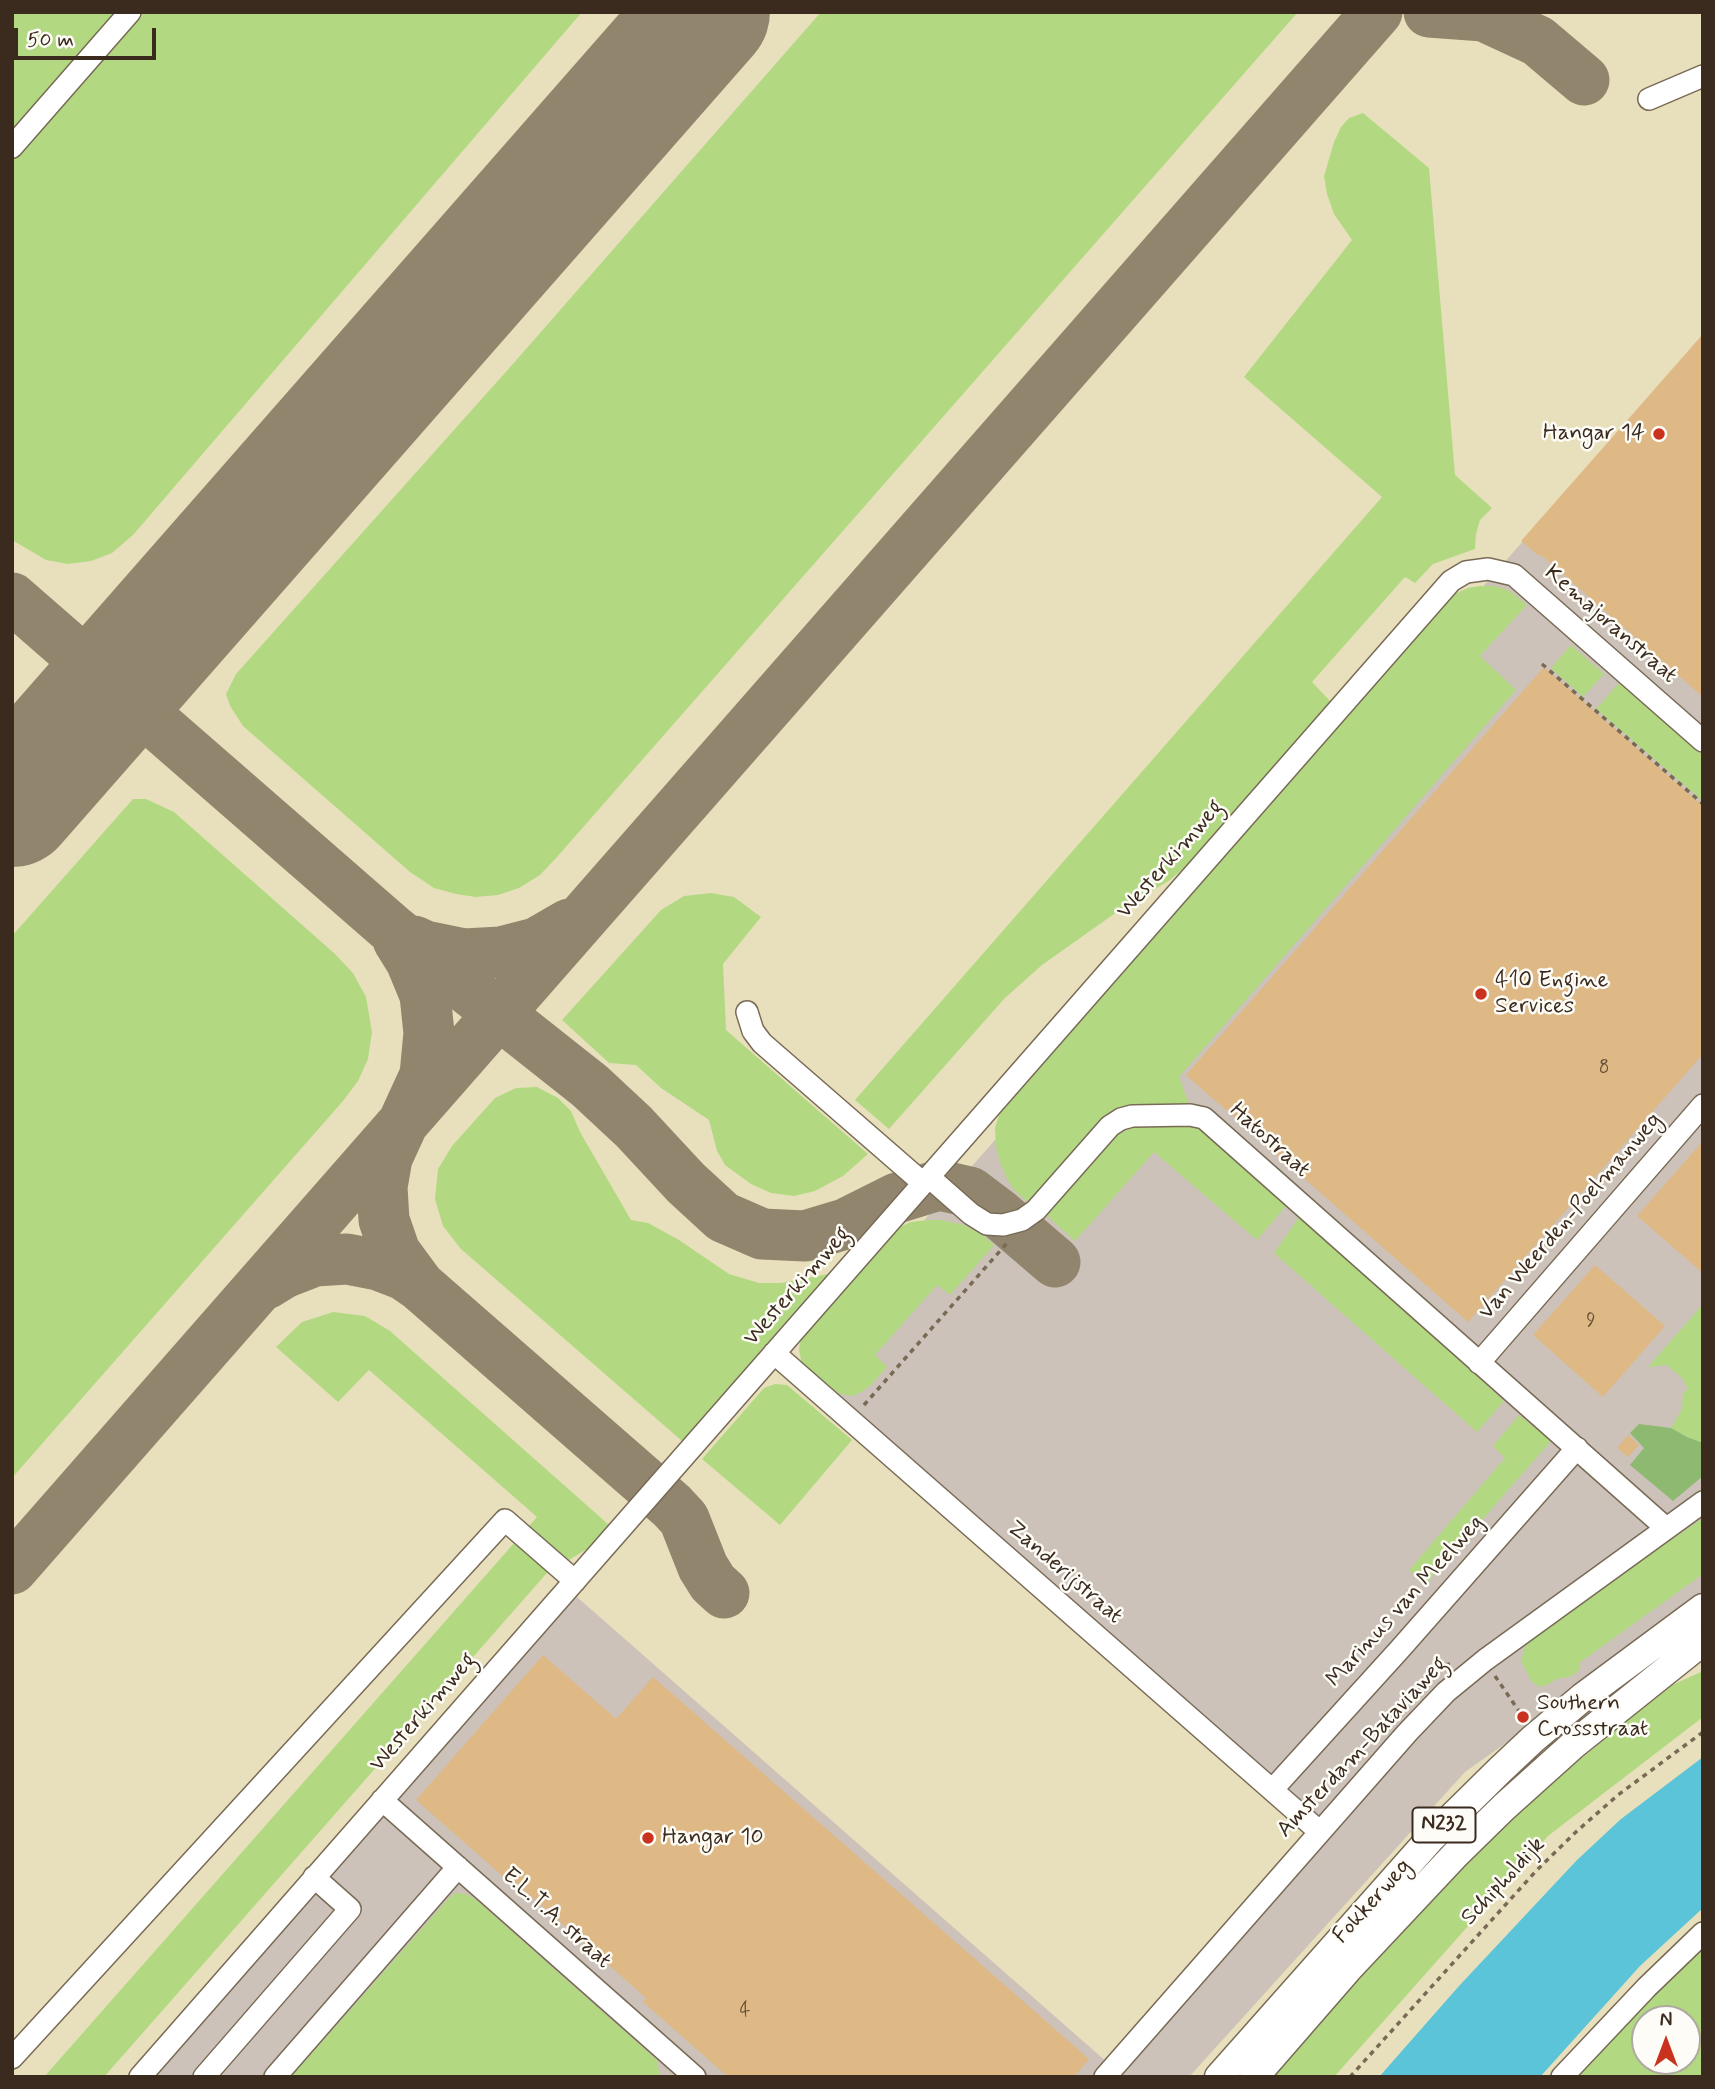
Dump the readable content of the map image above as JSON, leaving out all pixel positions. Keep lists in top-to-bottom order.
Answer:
{
  "streets": {
    "main road": ["N232", "Fokkerweg"],
    "street": [
      "Kemajoranstraat",
      "Westerkimweg",
      "Hatostraat",
      "Van Weerden-Poelmanweg",
      "Zanderijstraat",
      "Marinus van Meelweg",
      "Amsterdam-Bataviaweg",
      "E.L.T.A. straat"
    ],
    "path": ["Schipholdijk"]
  },
  "crossings": [
    ["Kemajoranstraat", "Westerkimweg"],
    ["Westerkimweg", "Hatostraat"],
    ["Westerkimweg", "Zanderijstraat"],
    ["Westerkimweg", "E.L.T.A. straat"],
    ["Hatostraat", "Van Weerden-Poelmanweg"],
    ["Hatostraat", "Marinus van Meelweg"],
    ["Hatostraat", "Amsterdam-Bataviaweg"],
    ["Zanderijstraat", "Marinus van Meelweg"],
    ["Zanderijstraat", "Amsterdam-Bataviaweg"]
  ],
  "places": [
    "Hangar 14",
    "410 Engine Services",
    "Southern Crossstraat",
    "Hangar 10"
  ],
  "house_numbers": ["8", "9", "4"],
  "scale_bar": "50 m",
  "north": "top"
}
